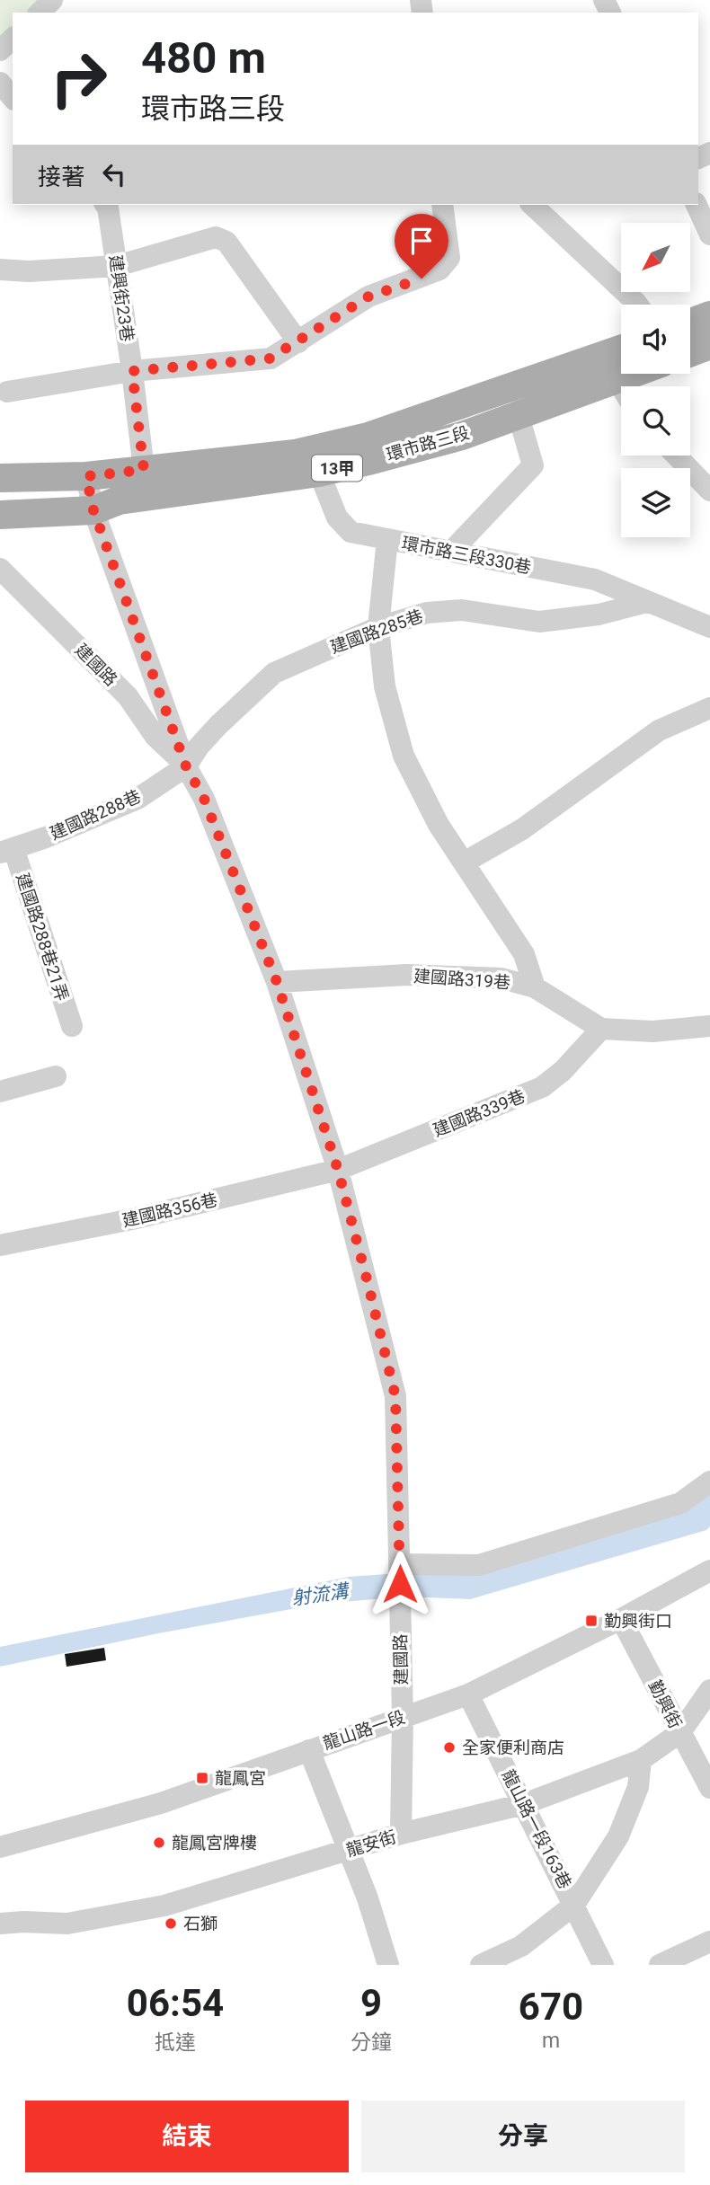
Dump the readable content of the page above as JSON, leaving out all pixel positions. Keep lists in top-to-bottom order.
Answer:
{
  "streets": {
    "main road": ["環市路三段", "13甲"],
    "street": [
      "建興街23巷",
      "環市路三段330巷",
      "建國路285巷",
      "建國路",
      "建國路288巷",
      "建國路288巷21弄",
      "建國路319巷",
      "建國路339巷",
      "建國路356巷",
      "勤興街",
      "龍山路一段",
      "龍山路一段163巷",
      "龍安街"
    ]
  },
  "crossings": [
    ["建興街23巷", "環市路三段"],
    ["環市路三段", "環市路三段330巷"],
    ["環市路三段", "建國路"],
    ["環市路三段330巷", "建國路285巷"],
    ["建國路285巷", "建國路"],
    ["建國路285巷", "建國路288巷"],
    ["建國路", "建國路288巷"],
    ["建國路", "建國路319巷"],
    ["建國路", "建國路339巷"],
    ["建國路", "建國路356巷"],
    ["建國路", "龍山路一段"],
    ["建國路", "龍安街"],
    ["建國路288巷", "建國路288巷21弄"],
    ["建國路319巷", "建國路339巷"],
    ["建國路339巷", "建國路356巷"],
    ["勤興街", "龍山路一段"],
    ["勤興街", "龍安街"],
    ["龍山路一段", "龍山路一段163巷"],
    ["龍山路一段163巷", "龍安街"]
  ],
  "water": ["射流溝"],
  "places": {
    "transit": ["勤興街口", "龍鳳宮"],
    "other": ["全家便利商店", "龍鳳宮牌樓", "石獅"]
  },
  "north": "bottom left",
  "page": {
    "turn": ["480 m", "環市路三段"],
    "then": "接著",
    "eta": [
      "06:54",
      "抵達",
      "9",
      "分鐘",
      "670",
      "m"
    ],
    "buttons": ["結束", "分享"]
  }
}
